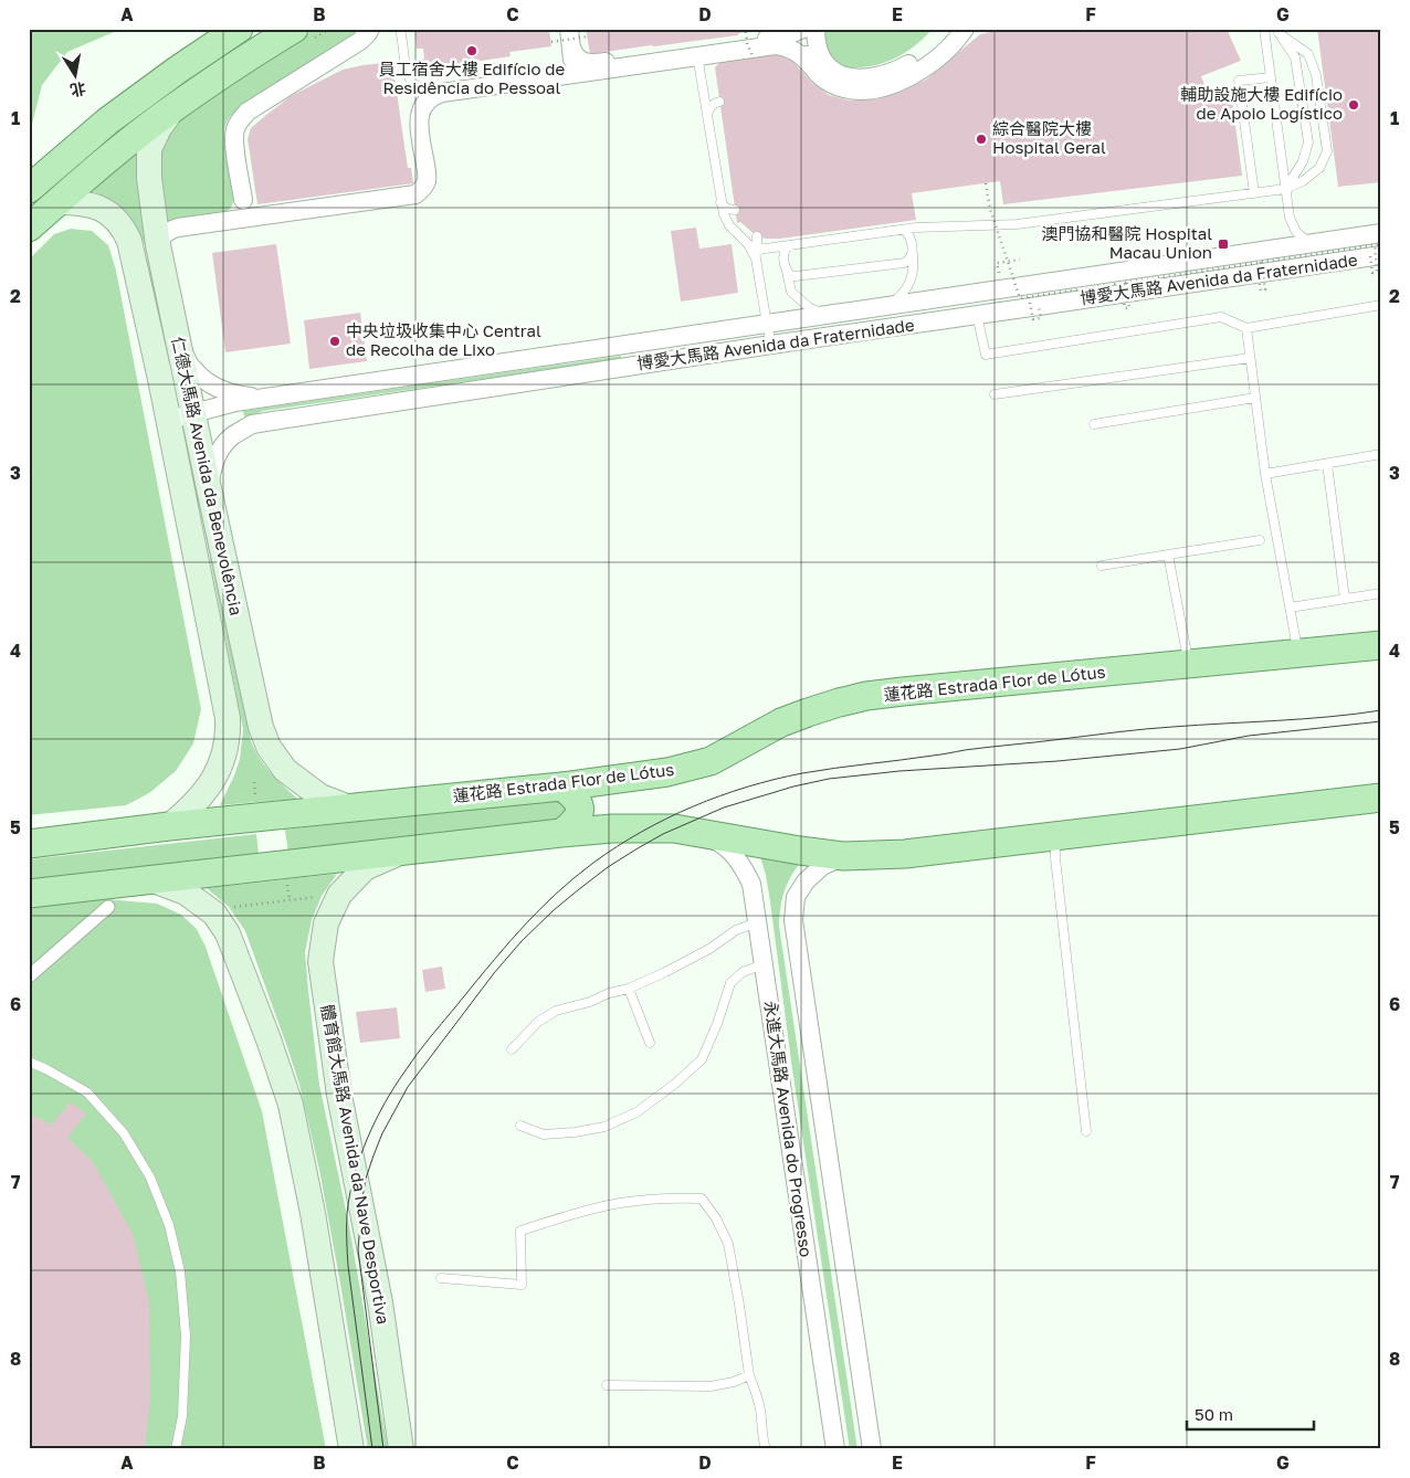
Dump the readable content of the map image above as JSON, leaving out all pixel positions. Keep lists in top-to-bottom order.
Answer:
{
  "streets": {
    "main road": ["仁德大馬路 Avenida da Benevolência", "蓮花路 Estrada Flor de Lótus", "體育館大馬路 Avenida da Nave Desportiva"],
    "street": ["博愛大馬路 Avenida da Fraternidade", "永進大馬路 Avenida do Progresso"]
  },
  "crossings": [
    ["博愛大馬路 Avenida da Fraternidade", "仁德大馬路 Avenida da Benevolência"],
    ["仁德大馬路 Avenida da Benevolência", "蓮花路 Estrada Flor de Lótus"]
  ],
  "places": {
    "other": [
      "員工宿舍大樓 Edifício de Residência do Pessoal",
      "輔助設施大樓 Edifício de Apoio Logístico",
      "綜合醫院大樓 Hospital Geral",
      "中央垃圾收集中心 Central de Recolha de Lixo"
    ],
    "transit": ["澳門協和醫院 Hospital Macau Union"]
  },
  "scale_bar": "50 m",
  "north": "bottom",
  "grid": {
    "columns": [
      "A",
      "B",
      "C",
      "D",
      "E",
      "F",
      "G"
    ],
    "rows": [
      "1",
      "2",
      "3",
      "4",
      "5",
      "6",
      "7",
      "8"
    ]
  }
}
